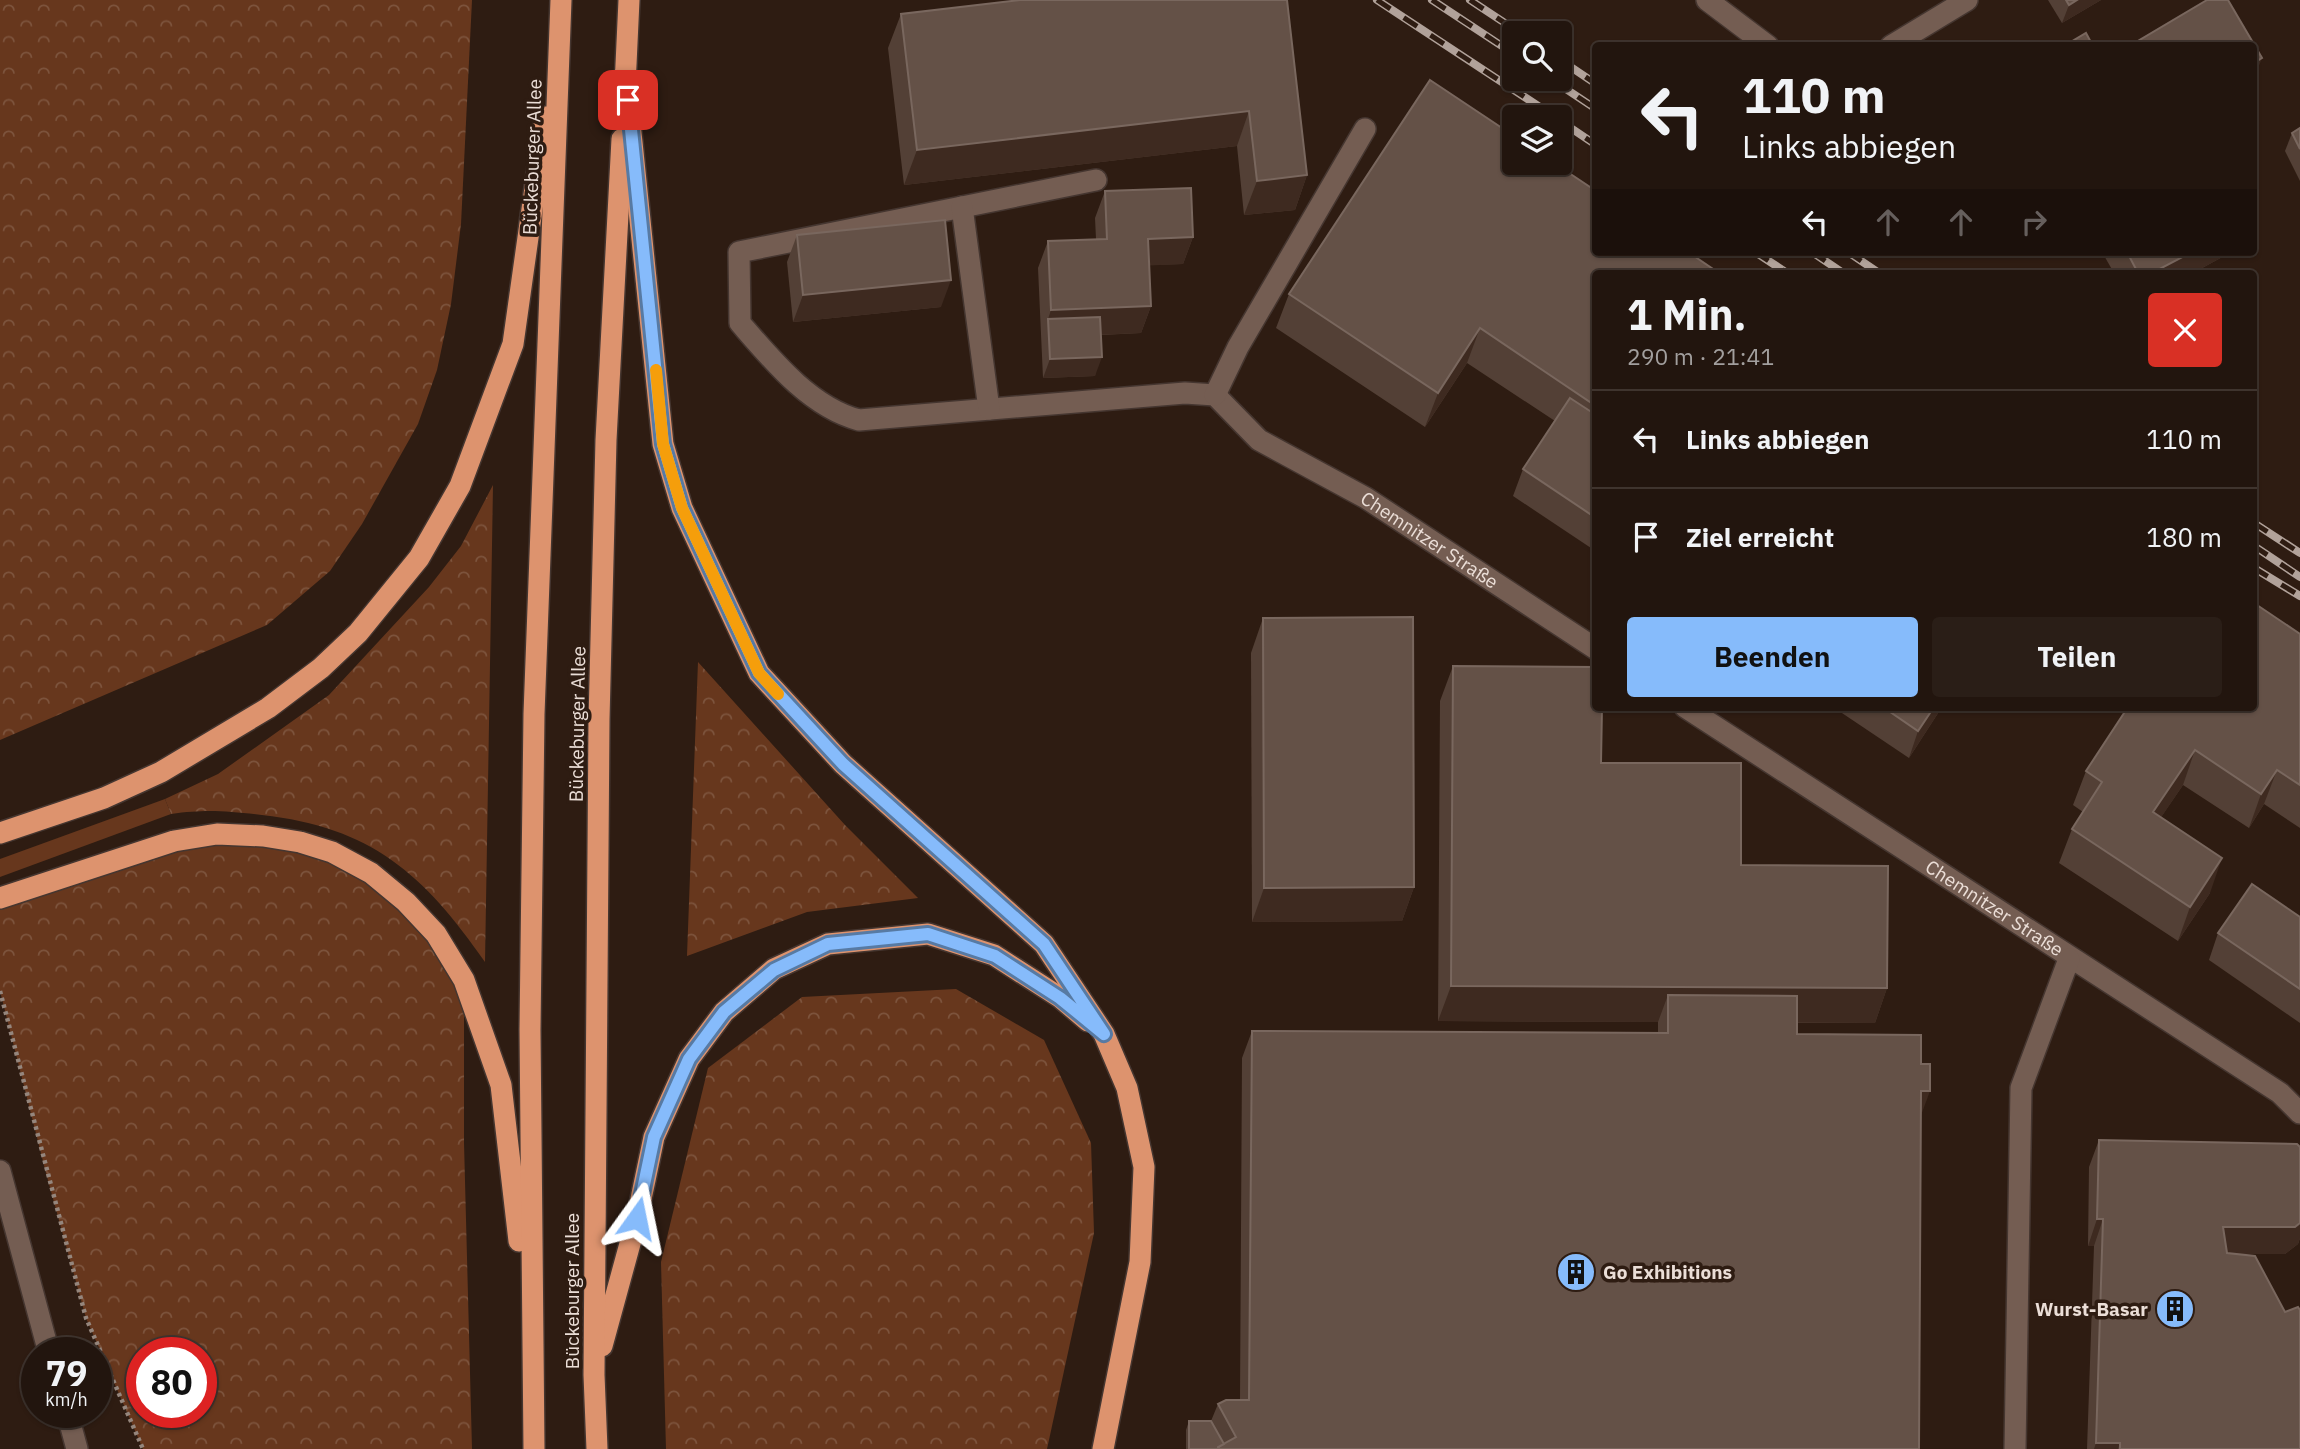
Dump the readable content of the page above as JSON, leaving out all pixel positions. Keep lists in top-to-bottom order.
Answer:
{
  "streets": {
    "highway": ["Bückeburger Allee"],
    "street": ["Chemnitzer Straße"]
  },
  "places": {
    "building": ["Go Exhibitions", "Wurst-Basar"]
  },
  "page": {
    "turn": ["110 m", "Links abbiegen"],
    "heading": ["1 Min.", "290 m · 21:41"],
    "list": [
      {
        "name": "Links abbiegen",
        "value": "110 m"
      },
      {
        "name": "Ziel erreicht",
        "value": "180 m"
      }
    ],
    "buttons": ["Beenden", "Teilen"],
    "speed": "79 km/h",
    "limit": "80"
  }
}
